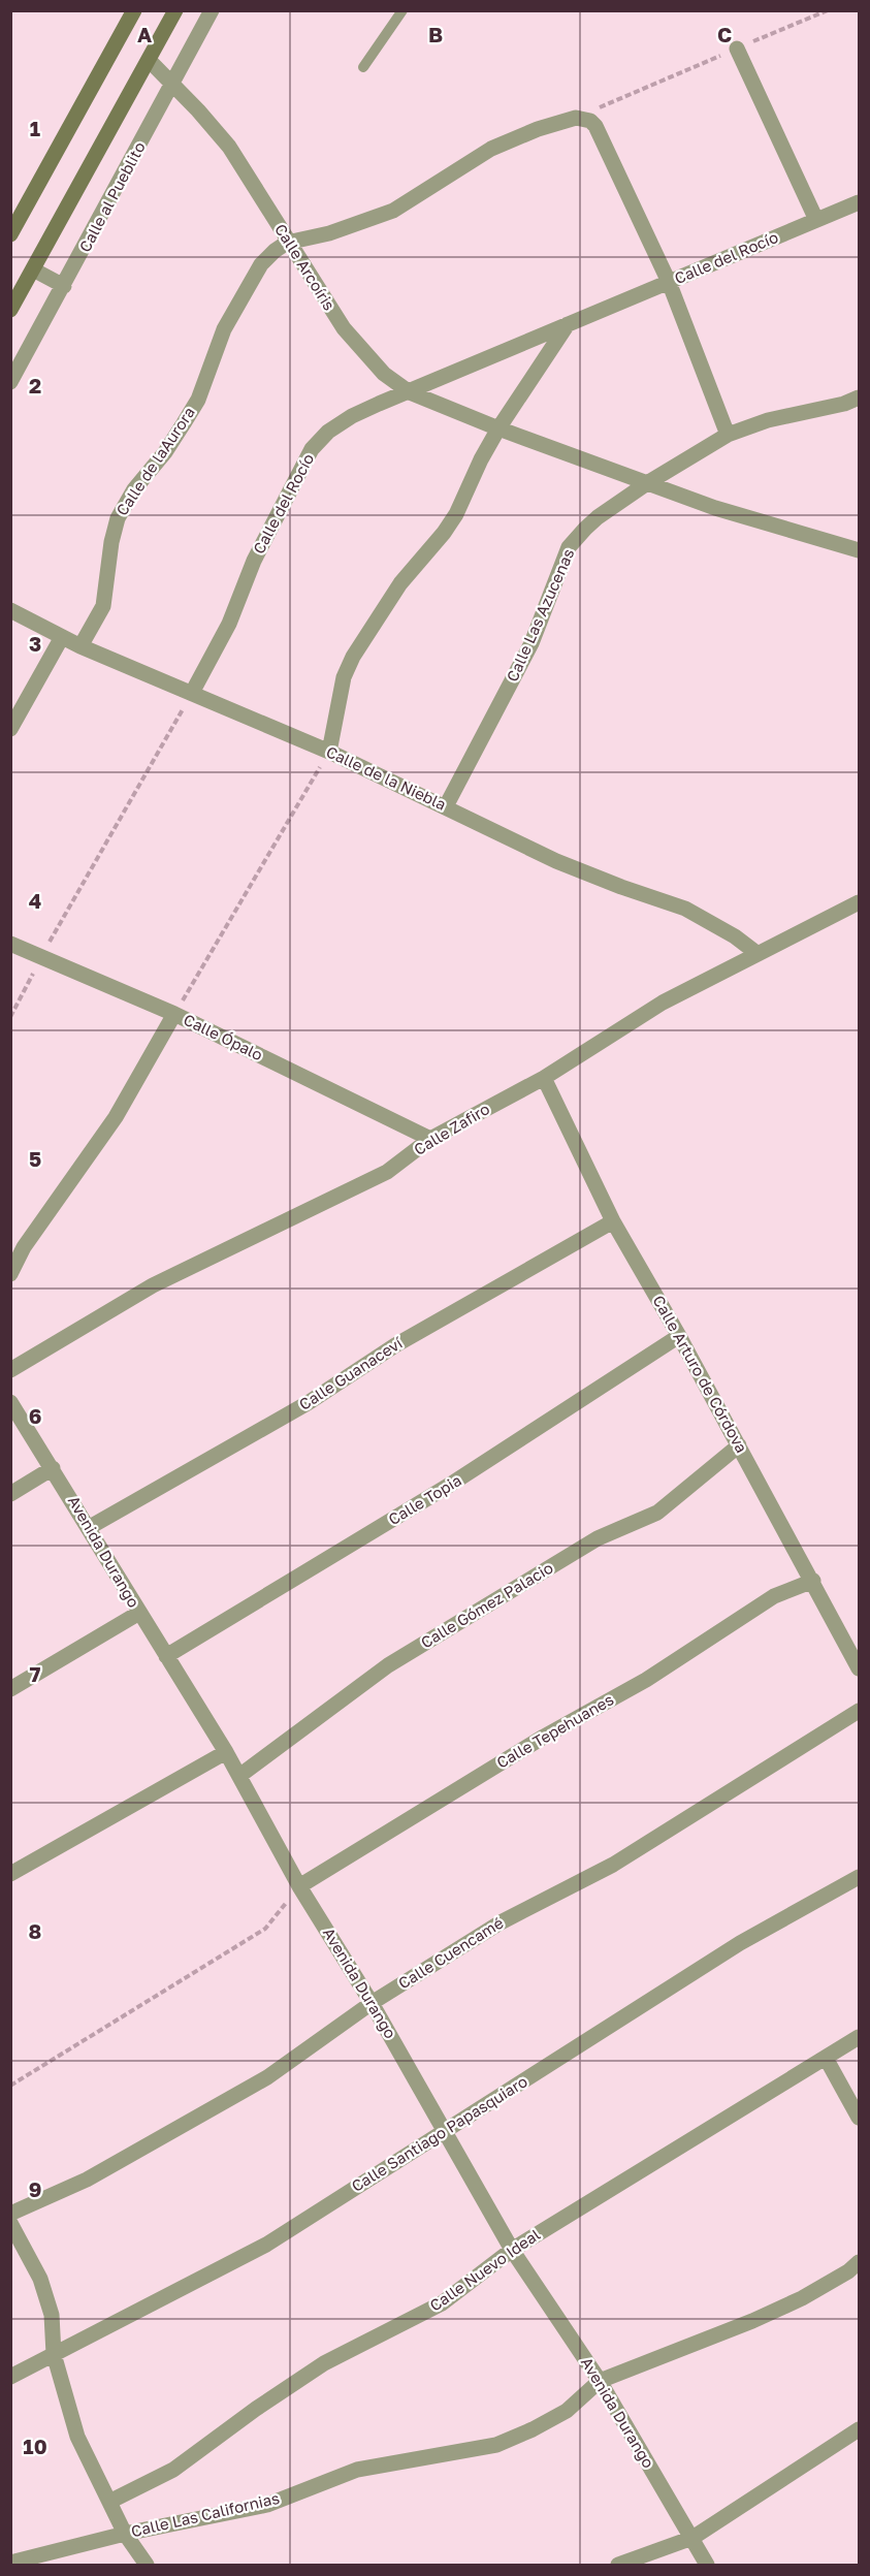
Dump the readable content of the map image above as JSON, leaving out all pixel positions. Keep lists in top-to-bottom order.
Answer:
{
  "streets": {
    "street": [
      "Calle al Pueblito",
      "Calle del Rocío",
      "Calle Arcoíris",
      "Calle de laAurora",
      "Calle Las Azucenas",
      "Calle de la Niebla",
      "Calle Ópalo",
      "Calle Zafiro",
      "Calle Guanaceví",
      "Calle Arturo de Córdova",
      "Calle Topia",
      "Avenida Durango",
      "Calle Gómez Palacio",
      "Calle Tepehuanes",
      "Calle Cuencamé",
      "Calle Santiago Papasquiaro",
      "Calle Nuevo Ideal",
      "Calle Las Californias"
    ]
  },
  "crossings": [
    ["Calle al Pueblito", "Calle Arcoíris"],
    ["Calle del Rocío", "Calle Arcoíris"],
    ["Calle del Rocío", "Calle de la Niebla"],
    ["Calle Arcoíris", "Calle de laAurora"],
    ["Calle Arcoíris", "Calle Las Azucenas"],
    ["Calle de laAurora", "Calle de la Niebla"],
    ["Calle Las Azucenas", "Calle de la Niebla"],
    ["Calle de la Niebla", "Calle Zafiro"],
    ["Calle Ópalo", "Calle Zafiro"],
    ["Calle Zafiro", "Calle Arturo de Córdova"],
    ["Calle Guanaceví", "Calle Arturo de Córdova"],
    ["Calle Guanaceví", "Avenida Durango"],
    ["Calle Arturo de Córdova", "Calle Topia"],
    ["Calle Arturo de Córdova", "Calle Gómez Palacio"],
    ["Calle Arturo de Córdova", "Calle Tepehuanes"],
    ["Calle Topia", "Avenida Durango"],
    ["Avenida Durango", "Calle Gómez Palacio"],
    ["Avenida Durango", "Calle Tepehuanes"],
    ["Avenida Durango", "Calle Cuencamé"],
    ["Avenida Durango", "Calle Santiago Papasquiaro"],
    ["Avenida Durango", "Calle Nuevo Ideal"],
    ["Avenida Durango", "Calle Las Californias"]
  ],
  "grid": {
    "columns": ["A", "B", "C"],
    "rows": [
      "1",
      "2",
      "3",
      "4",
      "5",
      "6",
      "7",
      "8",
      "9",
      "10"
    ]
  }
}
